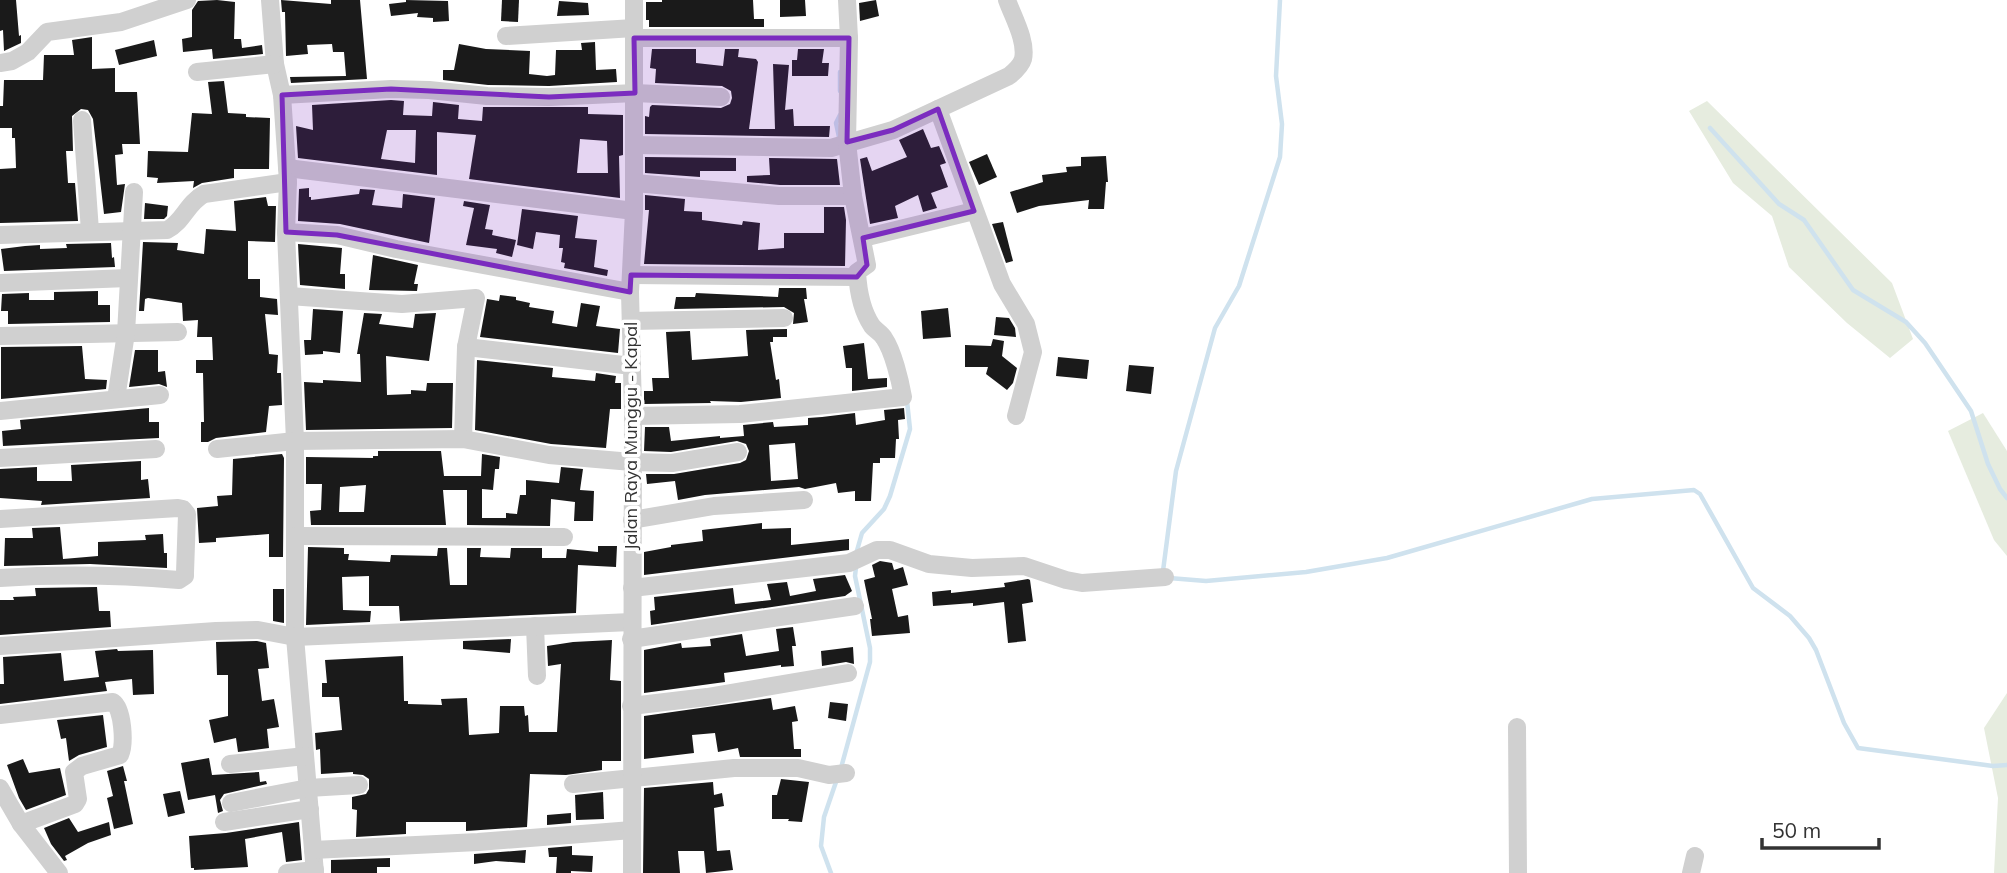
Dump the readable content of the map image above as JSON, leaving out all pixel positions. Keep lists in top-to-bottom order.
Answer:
{
  "streets": {
    "street": ["Jalan Raya Munggu - Kapal"]
  },
  "scale_bar": "50 m"
}
